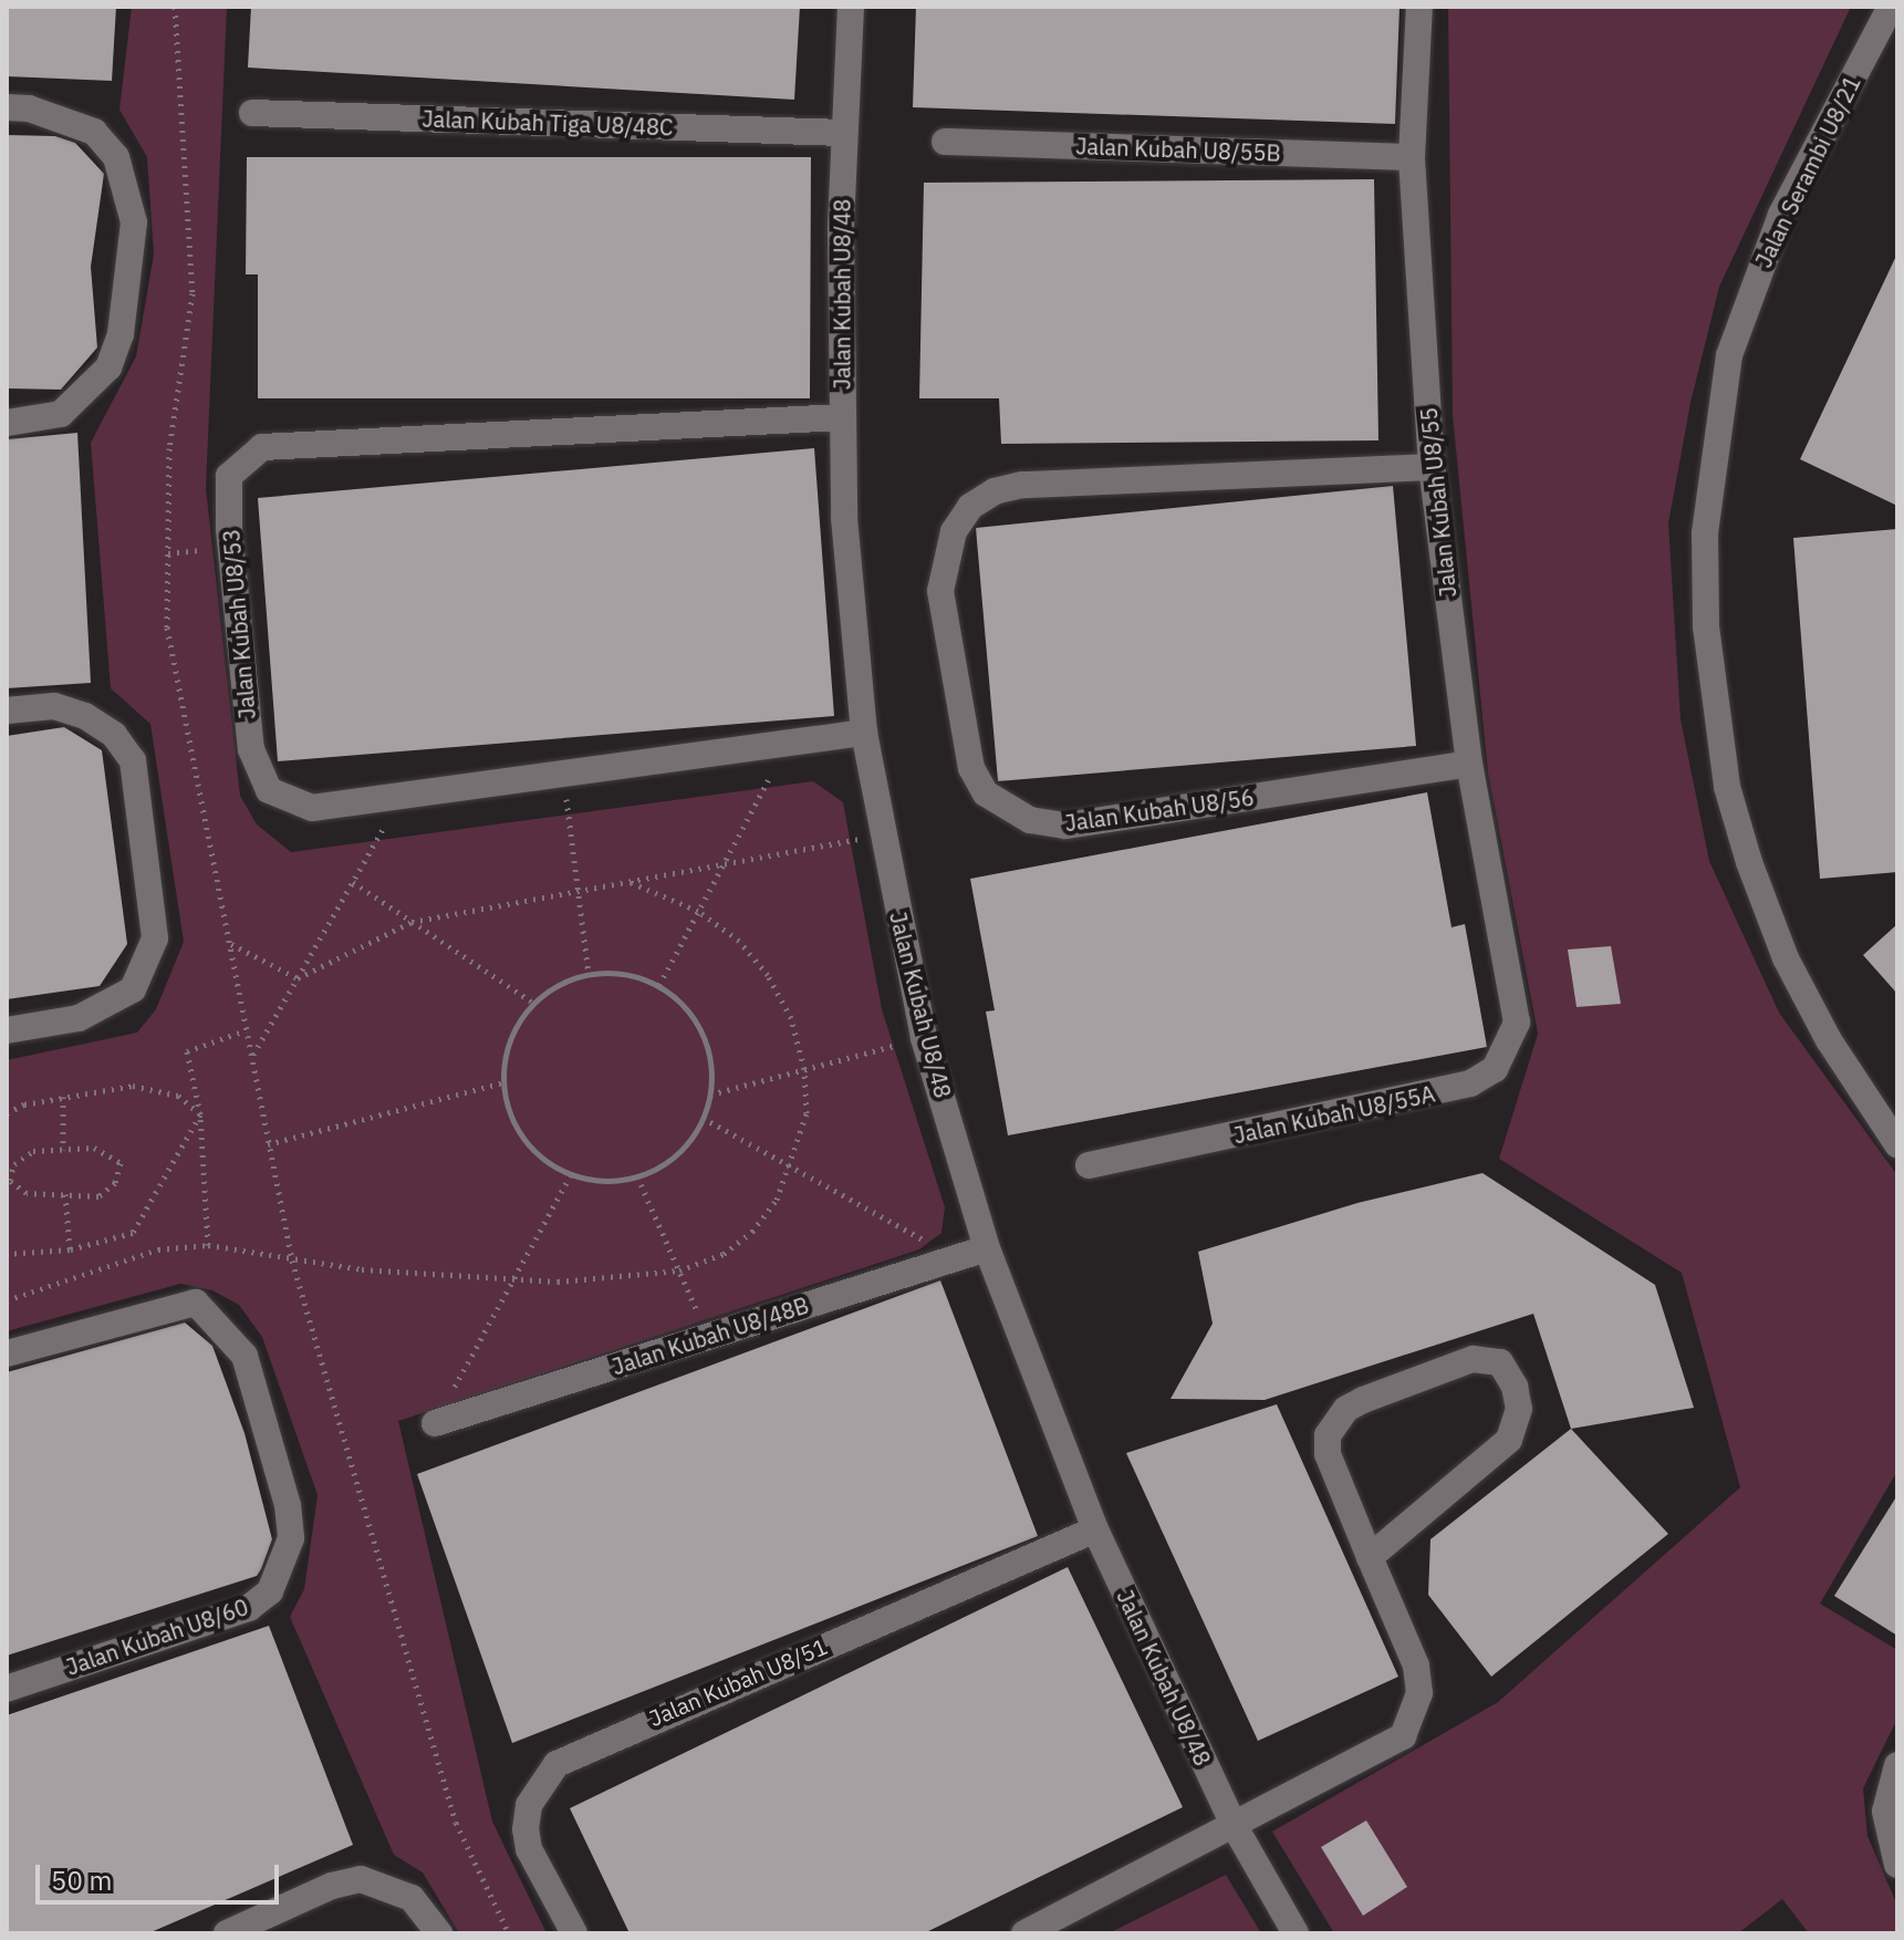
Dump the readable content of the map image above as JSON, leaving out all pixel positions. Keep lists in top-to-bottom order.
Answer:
{
  "streets": {
    "street": [
      "Jalan Kubah Tiga U8/48C",
      "Jalan Kubah U8/55B",
      "Jalan Serambi U8/21",
      "Jalan Kubah U8/48",
      "Jalan Kubah U8/55",
      "Jalan Kubah U8/53",
      "Jalan Kubah U8/56",
      "Jalan Kubah U8/55A",
      "Jalan Kubah U8/48B",
      "Jalan Kubah U8/60",
      "Jalan Kubah U8/51"
    ]
  },
  "crossings": [
    ["Jalan Kubah Tiga U8/48C", "Jalan Kubah U8/48"],
    ["Jalan Kubah U8/55B", "Jalan Kubah U8/55"],
    ["Jalan Kubah U8/48", "Jalan Kubah U8/53"],
    ["Jalan Kubah U8/48", "Jalan Kubah U8/48B"],
    ["Jalan Kubah U8/48", "Jalan Kubah U8/51"],
    ["Jalan Kubah U8/55", "Jalan Kubah U8/56"],
    ["Jalan Kubah U8/55", "Jalan Kubah U8/55A"]
  ],
  "scale_bar": "50 m"
}
